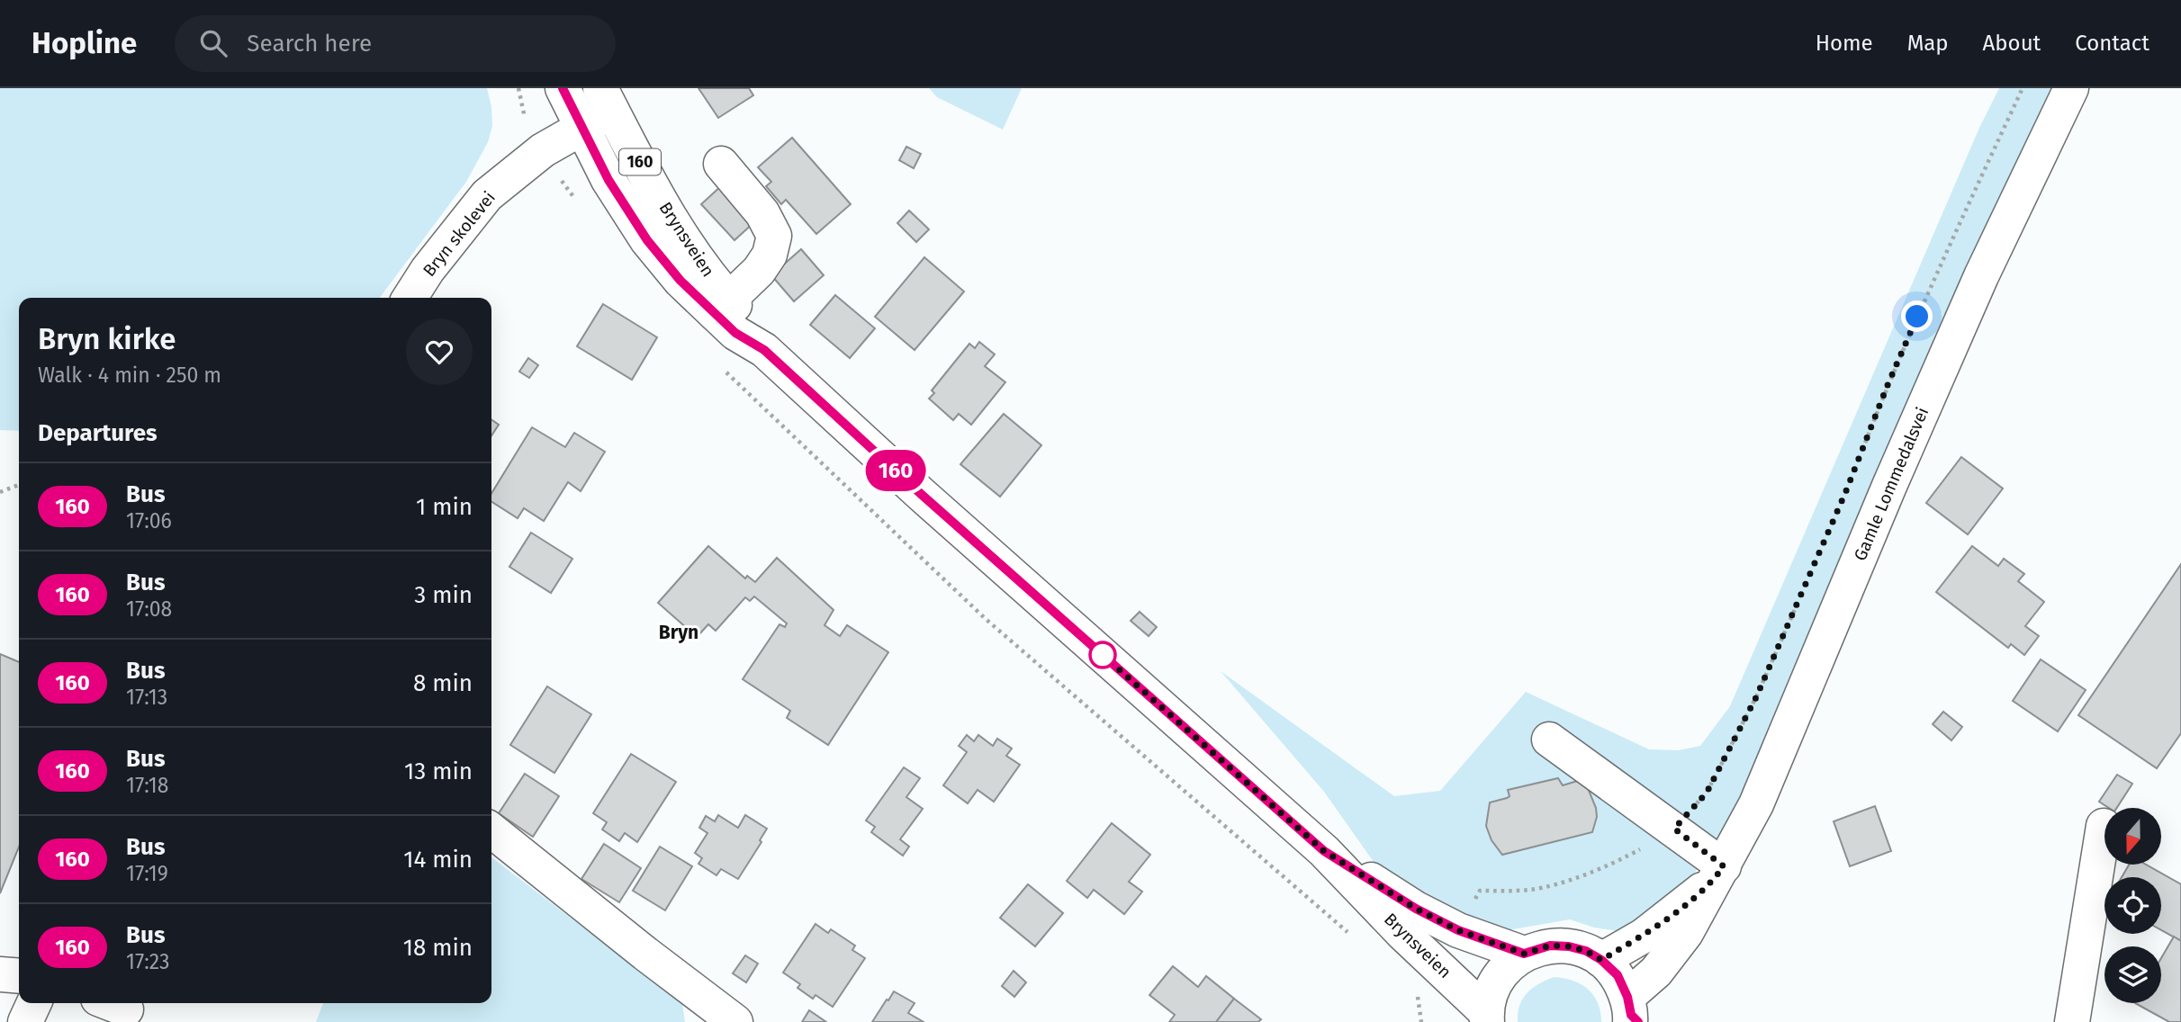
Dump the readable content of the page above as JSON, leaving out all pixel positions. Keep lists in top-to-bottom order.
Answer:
{
  "streets": {
    "main road": [
      "160",
      "Bryn skolevei",
      "Brynsveien",
      "Gamle Lommedalsvei"
    ]
  },
  "crossings": [
    ["160", "Brynsveien"],
    ["160", "Gamle Lommedalsvei"],
    ["Bryn skolevei", "Brynsveien"]
  ],
  "districts": ["Bryn"],
  "lines": ["bus line 160"],
  "north": "bottom",
  "page": {
    "header": "Hopline",
    "search": "Search here",
    "nav": [
      "Home",
      "Map",
      "About",
      "Contact"
    ],
    "on_map": "160",
    "heading": [
      ["Bryn kirke", "Walk · 4 min · 250 m"],
      "Departures"
    ],
    "list": [
      {
        "mark": "160",
        "name": "Bus",
        "note": "17:06",
        "value": "1 min"
      },
      {
        "mark": "160",
        "name": "Bus",
        "note": "17:08",
        "value": "3 min"
      },
      {
        "mark": "160",
        "name": "Bus",
        "note": "17:13",
        "value": "8 min"
      },
      {
        "mark": "160",
        "name": "Bus",
        "note": "17:18",
        "value": "13 min"
      },
      {
        "mark": "160",
        "name": "Bus",
        "note": "17:19",
        "value": "14 min"
      },
      {
        "mark": "160",
        "name": "Bus",
        "note": "17:23",
        "value": "18 min"
      }
    ]
  }
}
